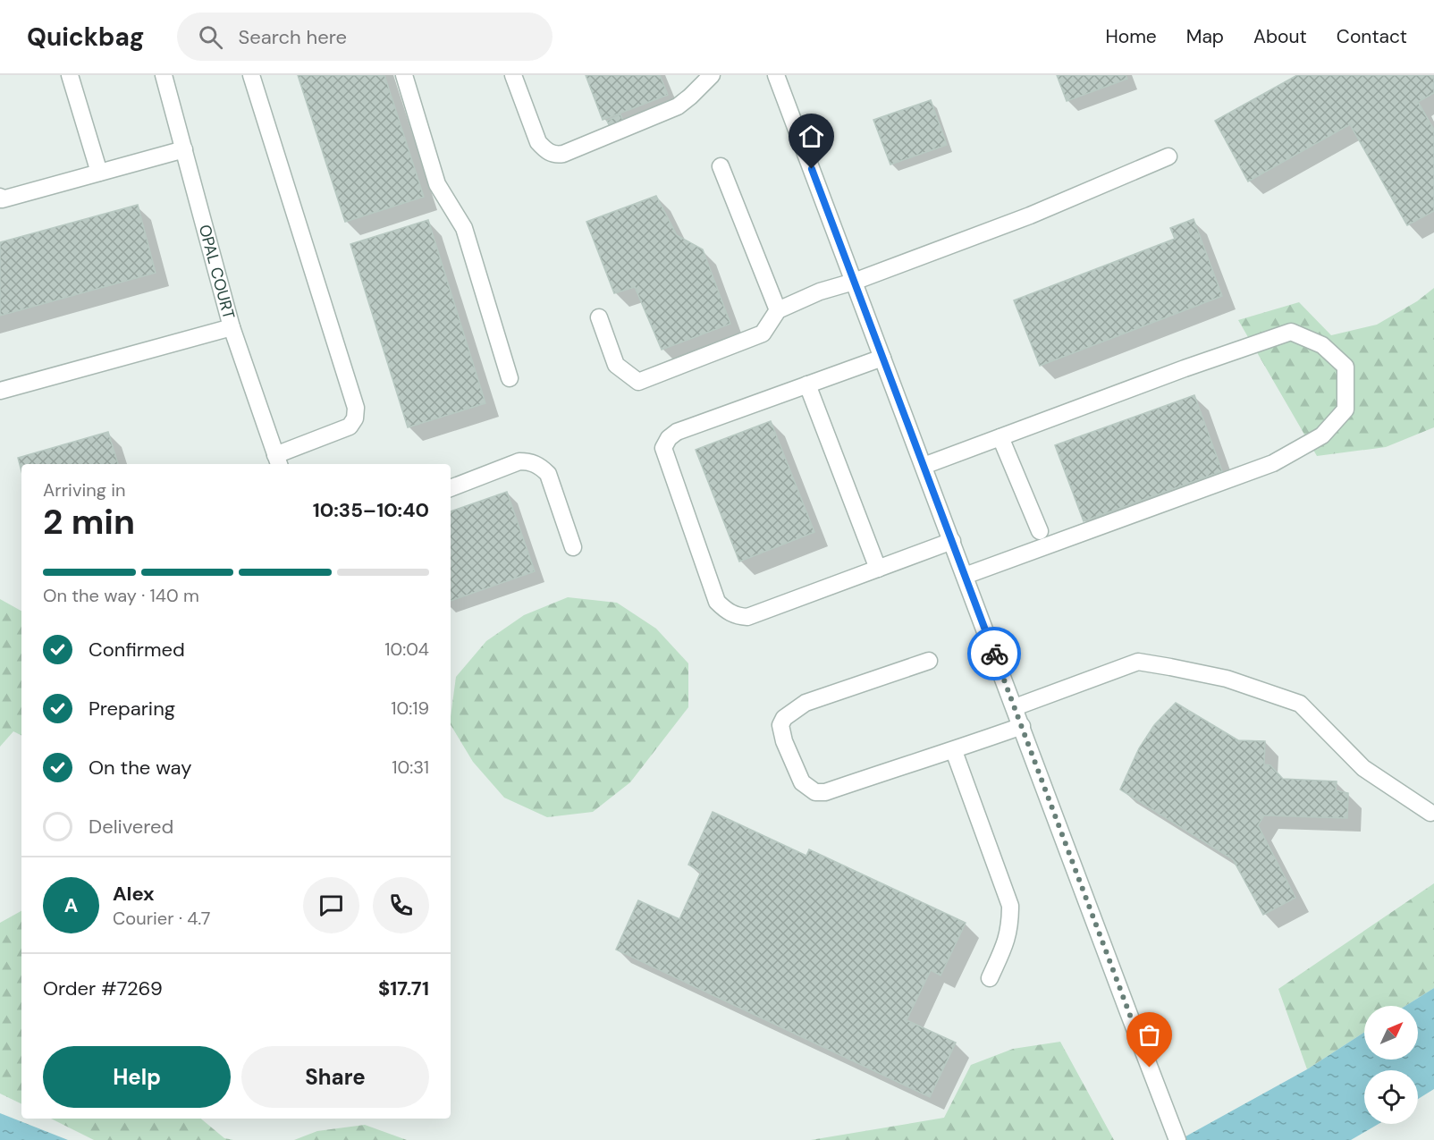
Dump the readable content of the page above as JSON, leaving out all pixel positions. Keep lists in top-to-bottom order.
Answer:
{
  "streets": {
    "street": ["OPAL COURT"]
  },
  "north": "top right",
  "page": {
    "header": "Quickbag",
    "search": "Search here",
    "nav": [
      "Home",
      "Map",
      "About",
      "Contact"
    ],
    "heading": ["2 min", "Arriving in", "10:35–10:40"],
    "panel": [
      "Alex",
      "Courier · 4.7",
      "Order #7269",
      "$17.71"
    ],
    "bar": "On the way · 140 m",
    "list": [
      ["Confirmed", "10:04"],
      ["Preparing", "10:19"],
      ["On the way", "10:31"],
      "Delivered"
    ],
    "round": "A",
    "buttons": ["Help", "Share"]
  }
}
